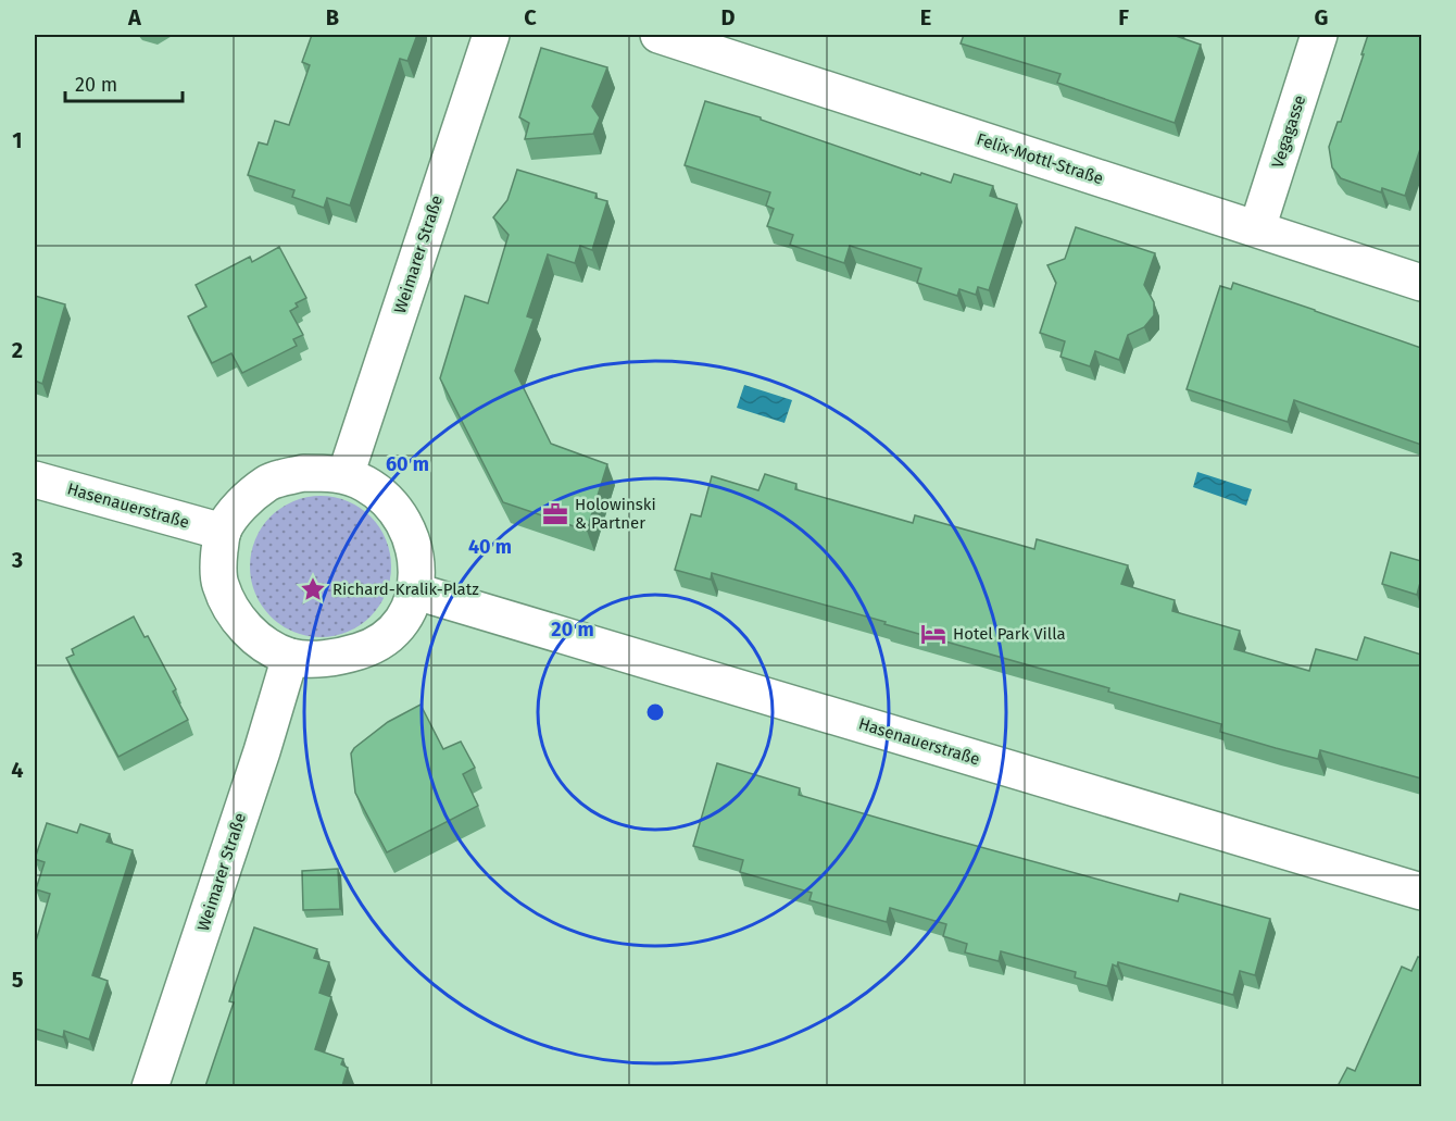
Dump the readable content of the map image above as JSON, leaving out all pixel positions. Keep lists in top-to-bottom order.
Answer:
{
  "streets": {
    "street": [
      "Vegagasse",
      "Felix-Mottl-Straße",
      "Weimarer Straße",
      "Hasenauerstraße"
    ]
  },
  "crossings": [
    ["Vegagasse", "Felix-Mottl-Straße"],
    ["Weimarer Straße", "Hasenauerstraße"]
  ],
  "places": {
    "office": ["Holowinski & Partner"],
    "place": ["Richard-Kralik-Platz"],
    "hotel": ["Hotel Park Villa"]
  },
  "scale_bar": "20 m",
  "grid": {
    "columns": [
      "A",
      "B",
      "C",
      "D",
      "E",
      "F",
      "G"
    ],
    "rows": [
      "1",
      "2",
      "3",
      "4",
      "5"
    ]
  },
  "rings": ["60 m", "40 m", "20 m"]
}
